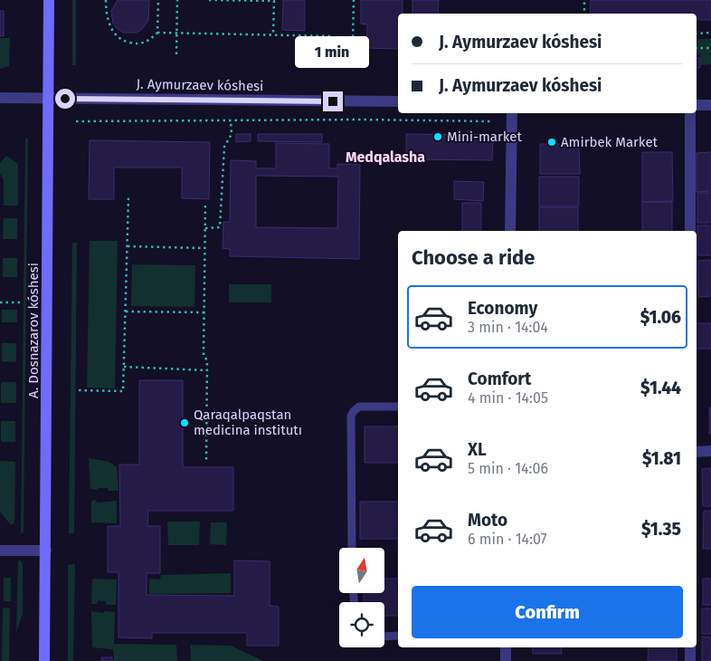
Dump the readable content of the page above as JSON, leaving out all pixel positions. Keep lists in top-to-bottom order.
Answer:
{
  "streets": {
    "main road": ["A. Dosnazarov kóshesi"],
    "street": ["J. Aymurzaev kóshesi"]
  },
  "crossings": [
    ["J. Aymurzaev kóshesi", "A. Dosnazarov kóshesi"]
  ],
  "districts": ["Medqalasha"],
  "places": ["Mini-market", "Amirbek Market", "Qaraqalpaqstan medicina institutı"],
  "north": "top",
  "page": {
    "banner": ["J. Aymurzaev kóshesi", "J. Aymurzaev kóshesi"],
    "bubble": "1 min",
    "heading": "Choose a ride",
    "list": [
      {
        "name": "Economy",
        "note": "3 min · 14:04",
        "value": "$1.06"
      },
      {
        "name": "Comfort",
        "note": "4 min · 14:05",
        "value": "$1.44"
      },
      {
        "name": "XL",
        "note": "5 min · 14:06",
        "value": "$1.81"
      },
      {
        "name": "Moto",
        "note": "6 min · 14:07",
        "value": "$1.35"
      }
    ],
    "buttons": "Confirm"
  }
}
